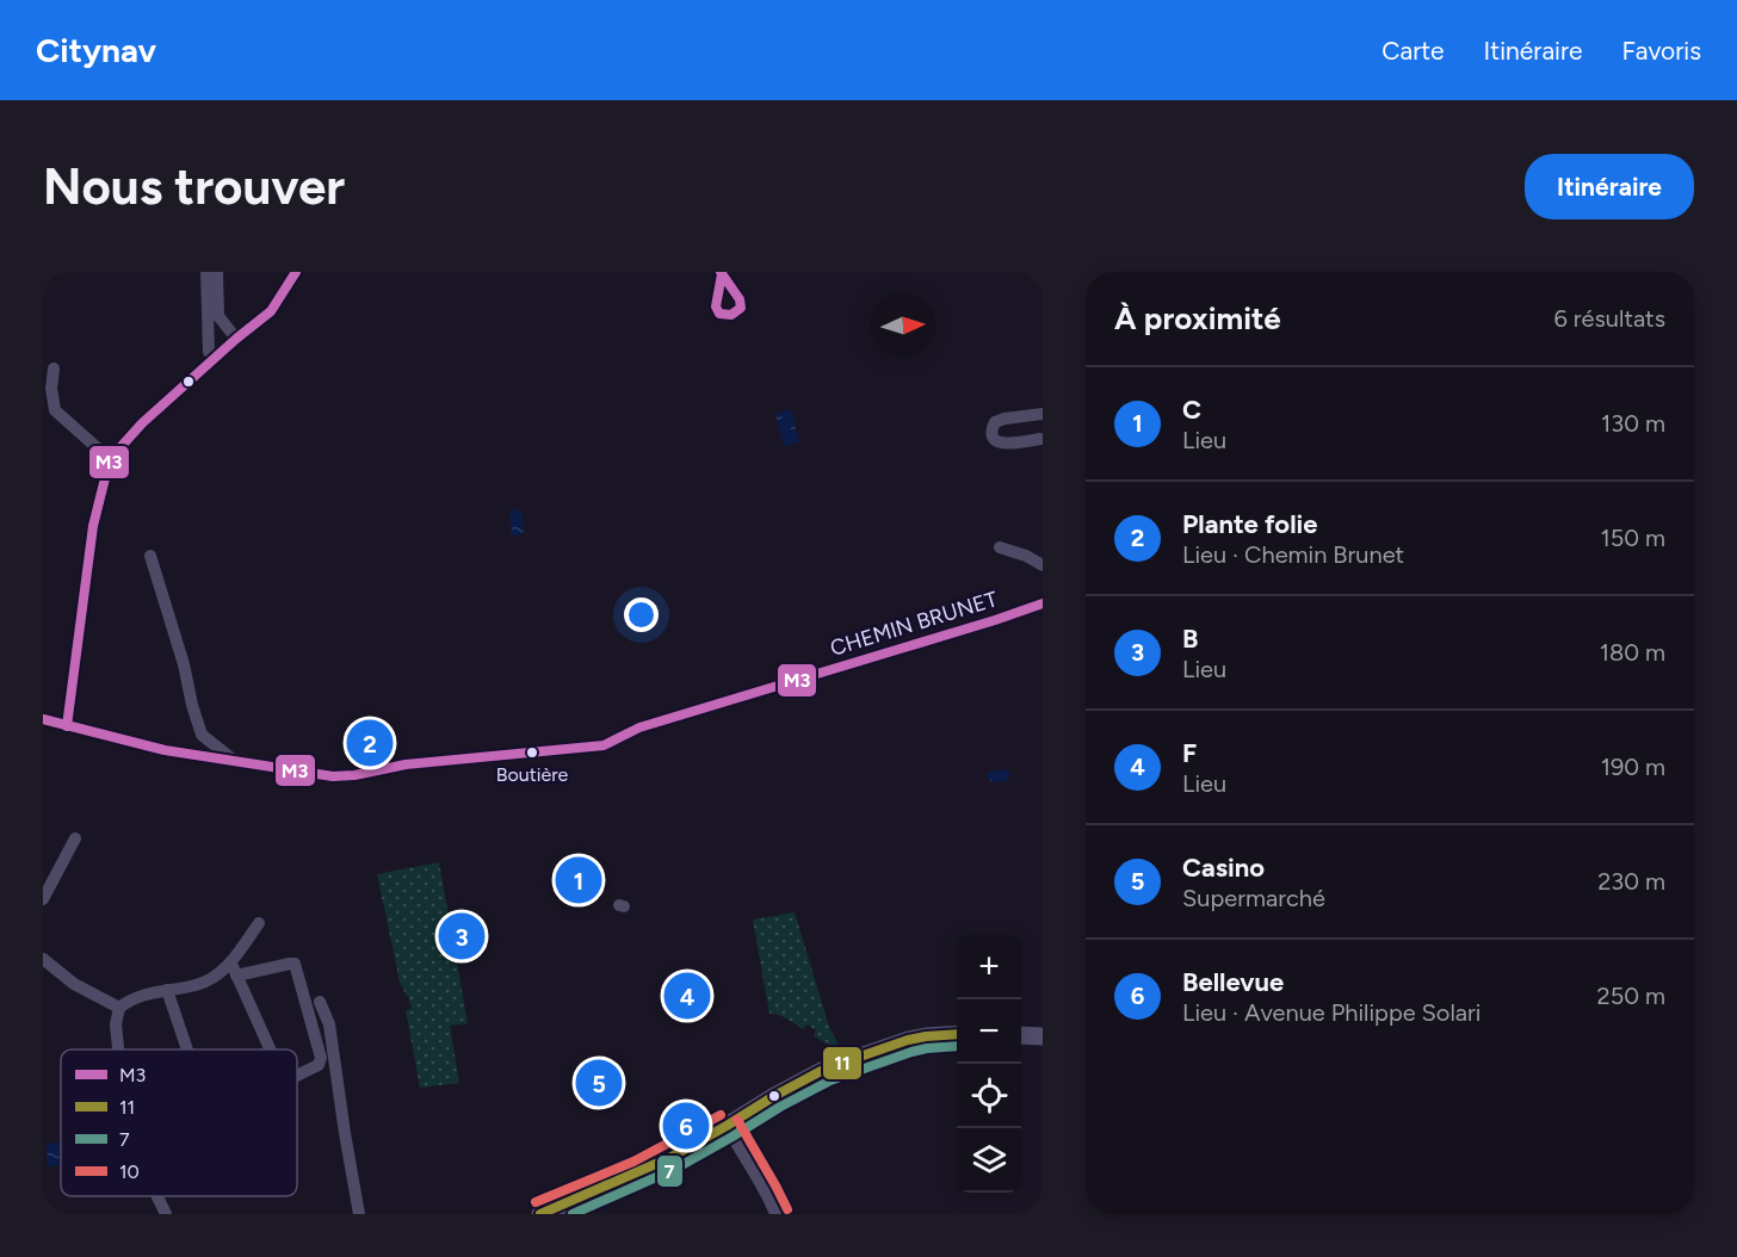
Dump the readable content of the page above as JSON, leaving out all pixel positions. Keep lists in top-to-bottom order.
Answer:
{
  "streets": {
    "street": ["CHEMIN BRUNET"]
  },
  "places": ["Boutière"],
  "lines": [
    "transit line M3",
    "transit line 11",
    "transit line 7",
    "transit line 10"
  ],
  "legend": [
    "M3",
    "11",
    "7",
    "10"
  ],
  "north": "right",
  "page": {
    "header": "Citynav",
    "nav": ["Carte", "Itinéraire", "Favoris"],
    "buttons": "Itinéraire",
    "title": "Nous trouver",
    "heading": ["À proximité", "6 résultats"],
    "list": [
      {
        "mark": "1",
        "name": "C",
        "note": "Lieu",
        "value": "130 m"
      },
      {
        "mark": "2",
        "name": "Plante folie",
        "note": "Lieu · Chemin Brunet",
        "value": "150 m"
      },
      {
        "mark": "3",
        "name": "B",
        "note": "Lieu",
        "value": "180 m"
      },
      {
        "mark": "4",
        "name": "F",
        "note": "Lieu",
        "value": "190 m"
      },
      {
        "mark": "5",
        "name": "Casino",
        "note": "Supermarché",
        "value": "230 m"
      },
      {
        "mark": "6",
        "name": "Bellevue",
        "note": "Lieu · Avenue Philippe Solari",
        "value": "250 m"
      }
    ],
    "pins": [
      "2",
      "1",
      "3",
      "4",
      "5",
      "6"
    ],
    "map_buttons": ["+", "−"]
  }
}
